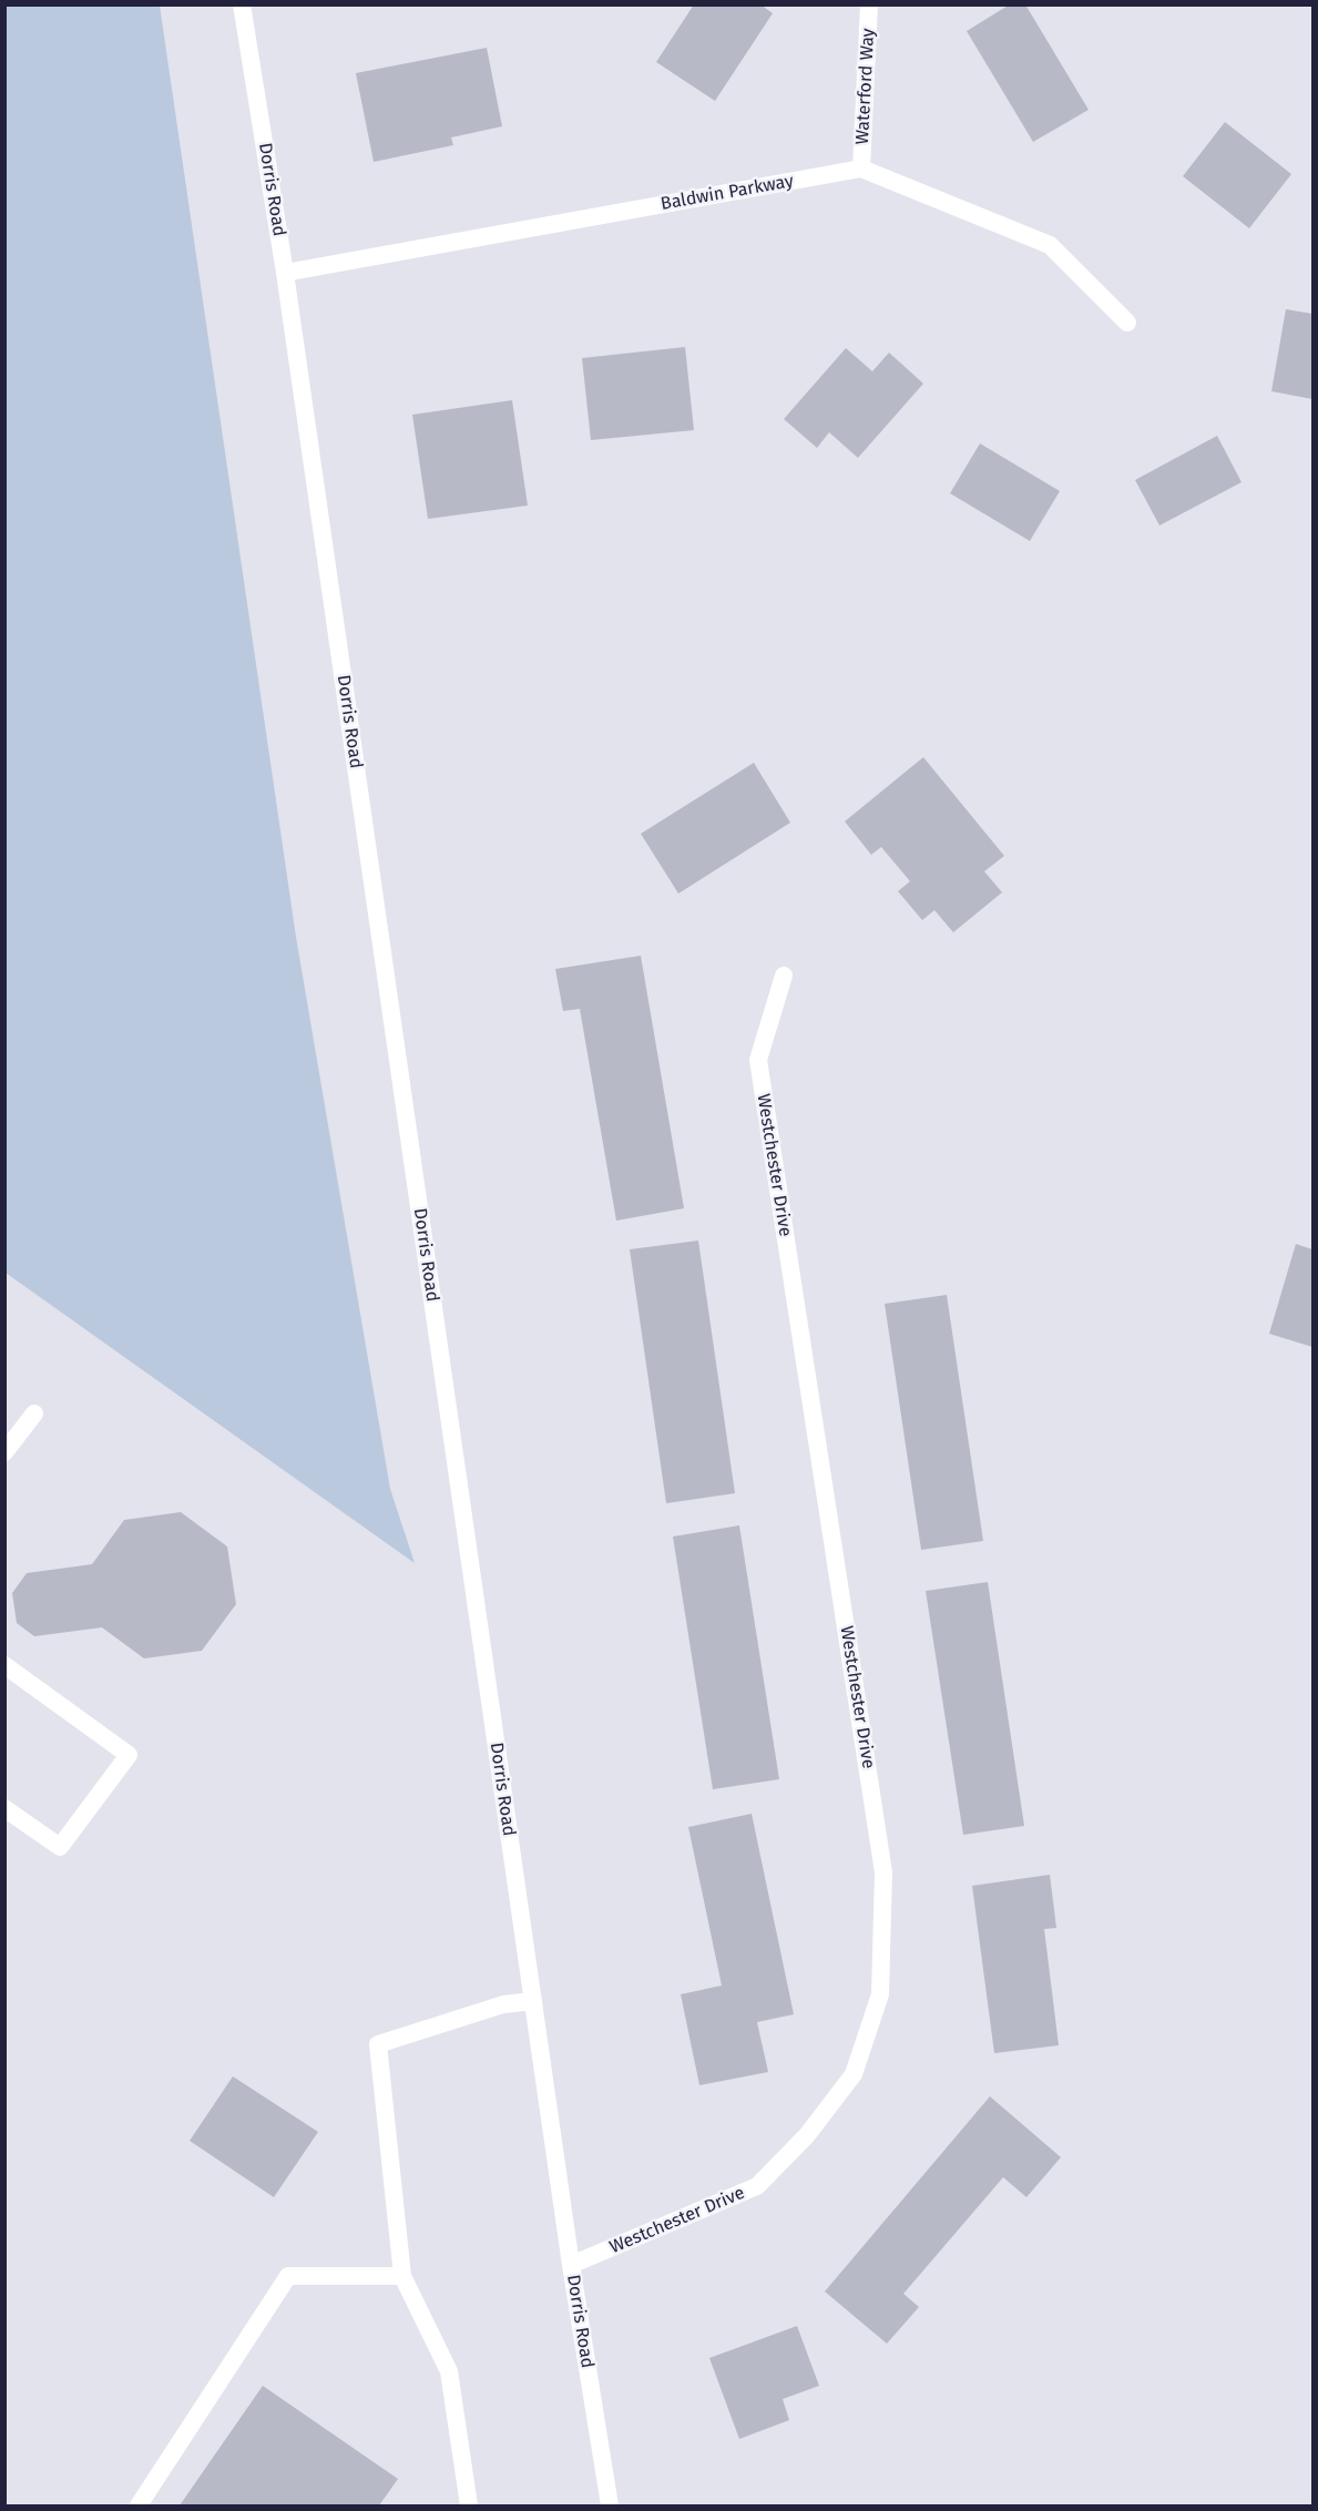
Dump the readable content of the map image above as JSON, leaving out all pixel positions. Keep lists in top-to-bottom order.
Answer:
{
  "streets": {
    "street": [
      "Waterford Way",
      "Dorris Road",
      "Baldwin Parkway",
      "Westchester Drive"
    ]
  },
  "crossings": [
    ["Waterford Way", "Baldwin Parkway"],
    ["Dorris Road", "Baldwin Parkway"],
    ["Dorris Road", "Westchester Drive"]
  ]
}
